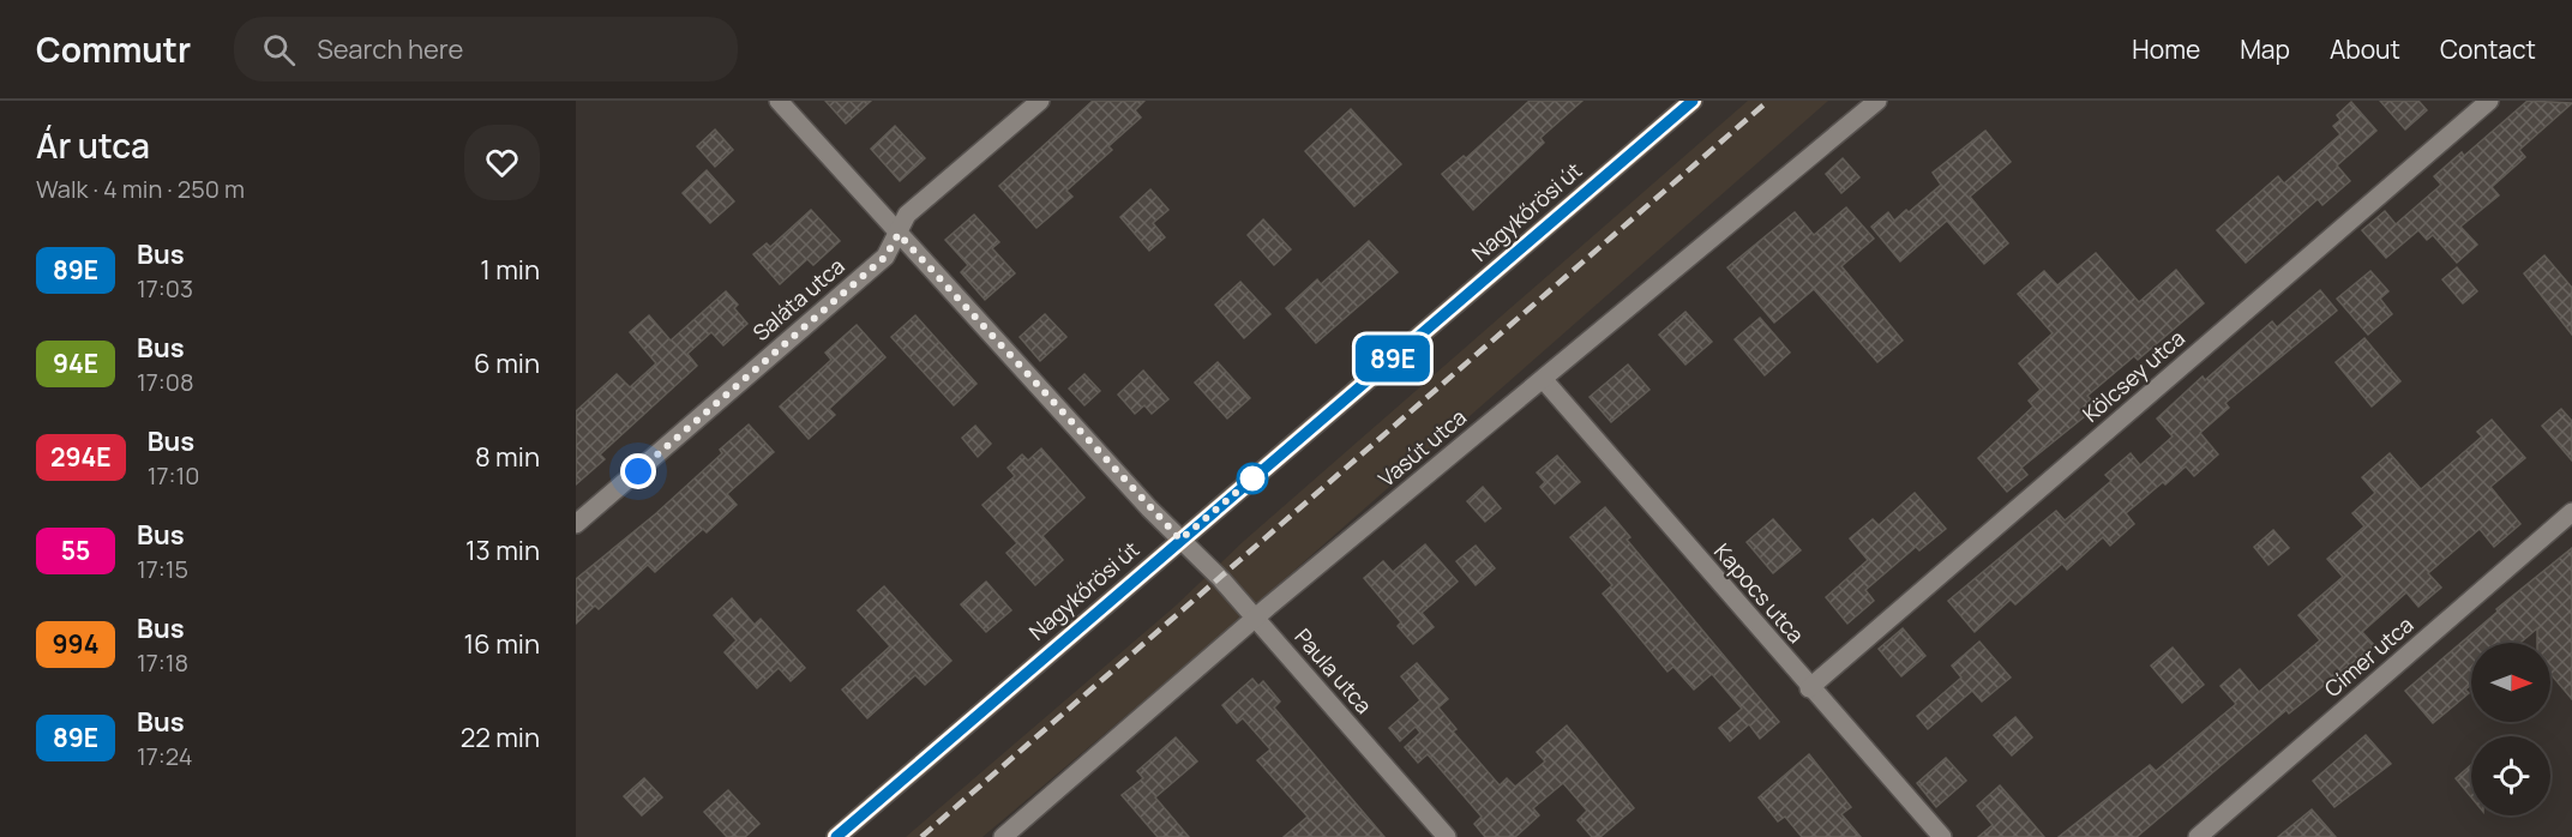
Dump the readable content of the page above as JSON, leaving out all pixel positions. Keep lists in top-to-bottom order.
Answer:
{
  "streets": {
    "main road": ["Nagykőrösi út"],
    "street": [
      "Saláta utca",
      "Kölcsey utca",
      "Vasút utca",
      "Kapocs utca",
      "Címer utca",
      "Paula utca"
    ]
  },
  "crossings": [
    ["Nagykőrösi út", "Paula utca"],
    ["Saláta utca", "Paula utca"],
    ["Kölcsey utca", "Kapocs utca"],
    ["Vasút utca", "Kapocs utca"],
    ["Vasút utca", "Paula utca"]
  ],
  "lines": ["bus line 89E"],
  "north": "right",
  "page": {
    "header": "Commutr",
    "search": "Search here",
    "nav": [
      "Home",
      "Map",
      "About",
      "Contact"
    ],
    "heading": ["Ár utca", "Walk · 4 min · 250 m"],
    "on_map": "89E",
    "list": [
      {
        "mark": "89E",
        "name": "Bus",
        "note": "17:03",
        "value": "1 min"
      },
      {
        "mark": "94E",
        "name": "Bus",
        "note": "17:08",
        "value": "6 min"
      },
      {
        "mark": "294E",
        "name": "Bus",
        "note": "17:10",
        "value": "8 min"
      },
      {
        "mark": "55",
        "name": "Bus",
        "note": "17:15",
        "value": "13 min"
      },
      {
        "mark": "994",
        "name": "Bus",
        "note": "17:18",
        "value": "16 min"
      },
      {
        "mark": "89E",
        "name": "Bus",
        "note": "17:24",
        "value": "22 min"
      }
    ]
  }
}
